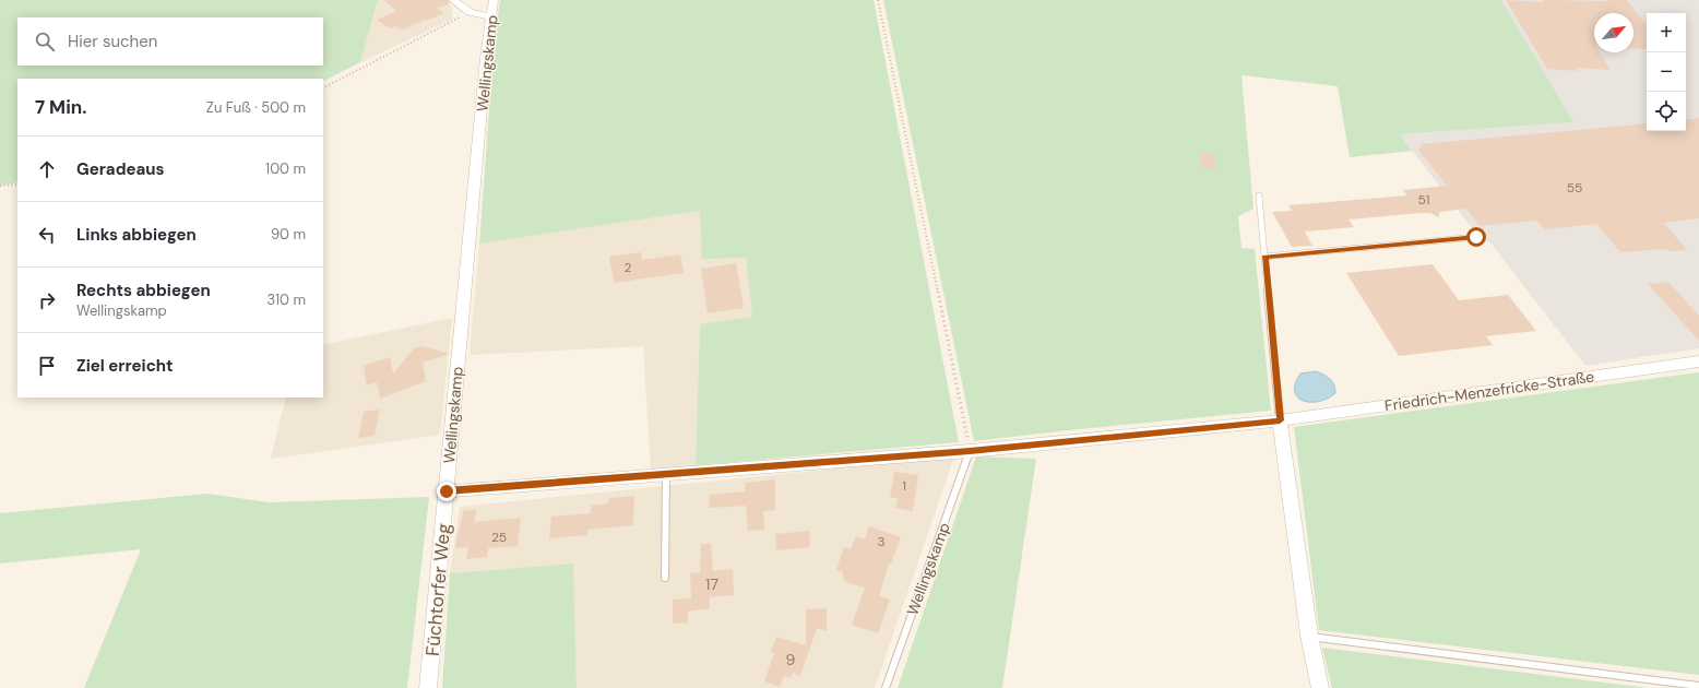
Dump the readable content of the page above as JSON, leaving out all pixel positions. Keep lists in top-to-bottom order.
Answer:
{
  "streets": {
    "street": ["Wellingskamp", "Friedrich-Menzefricke-Straße", "Füchtorfer Weg"]
  },
  "crossings": [
    ["Wellingskamp", "Füchtorfer Weg"]
  ],
  "house_numbers": [
    "55",
    "51",
    "2",
    "1",
    "25",
    "3",
    "17",
    "9"
  ],
  "north": "top right",
  "page": {
    "map_buttons": ["+", "−"],
    "search": "Hier suchen",
    "heading": ["7 Min.", "Zu Fuß · 500 m"],
    "list": [
      ["Geradeaus", "100 m"],
      ["Links abbiegen", "90 m"],
      ["Rechts abbiegen", "Wellingskamp", "310 m"],
      "Ziel erreicht"
    ]
  }
}
